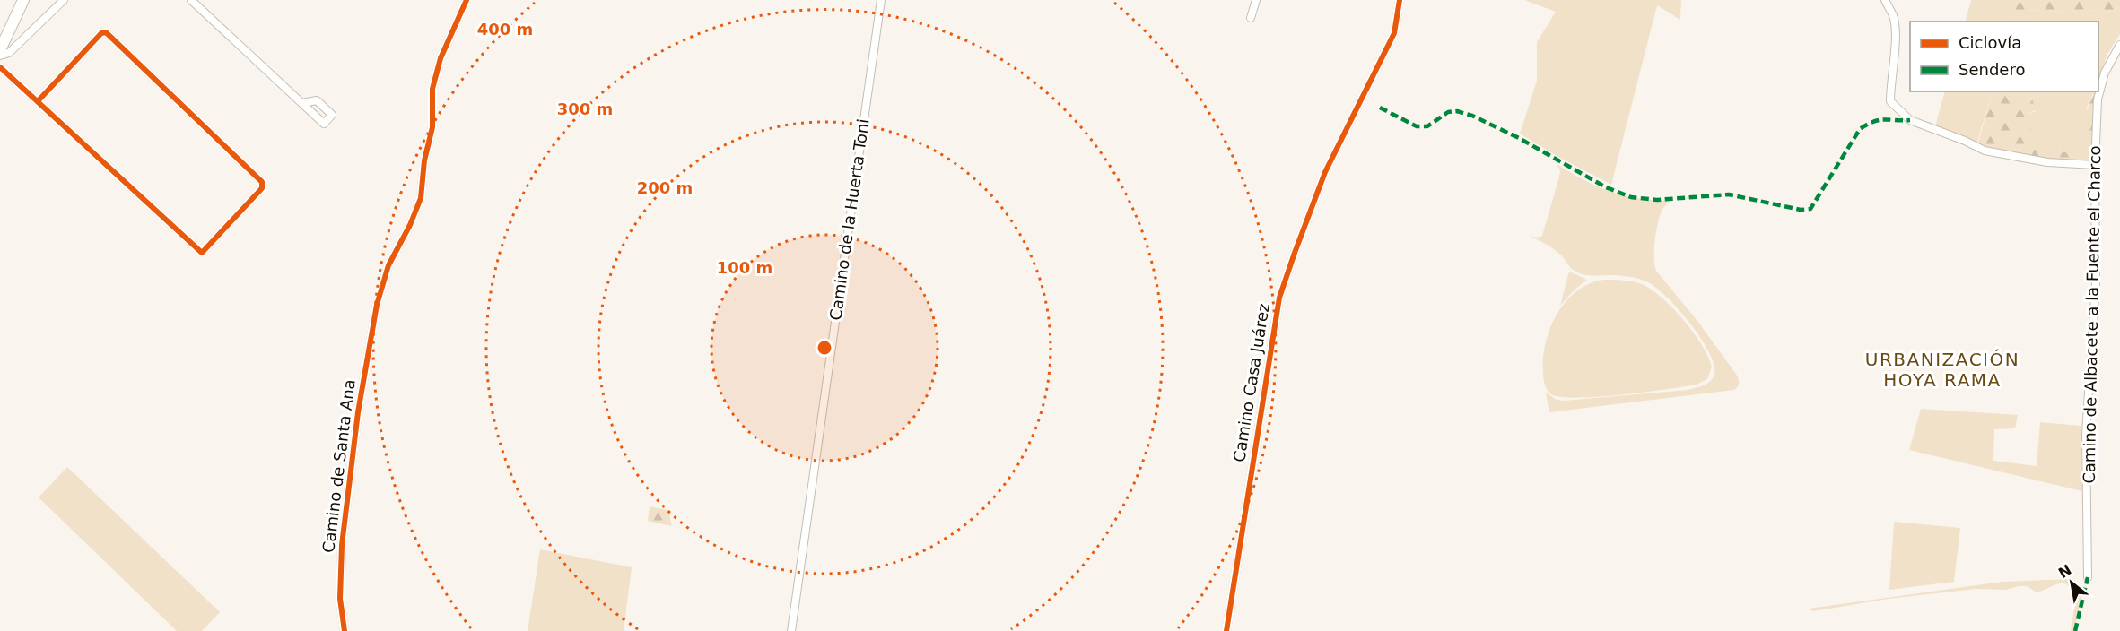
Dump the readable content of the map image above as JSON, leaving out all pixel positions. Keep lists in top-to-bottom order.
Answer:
{
  "streets": {
    "street": [
      "Camino de la Huerta Toni",
      "Camino de Albacete a la Fuente el Charco",
      "Camino Casa Juárez",
      "Camino de Santa Ana"
    ]
  },
  "districts": ["URBANIZACIÓN HOYA RAMA"],
  "legend": ["Ciclovía", "Sendero"],
  "north": "top left",
  "rings": [
    "400 m",
    "300 m",
    "200 m",
    "100 m"
  ]
}
